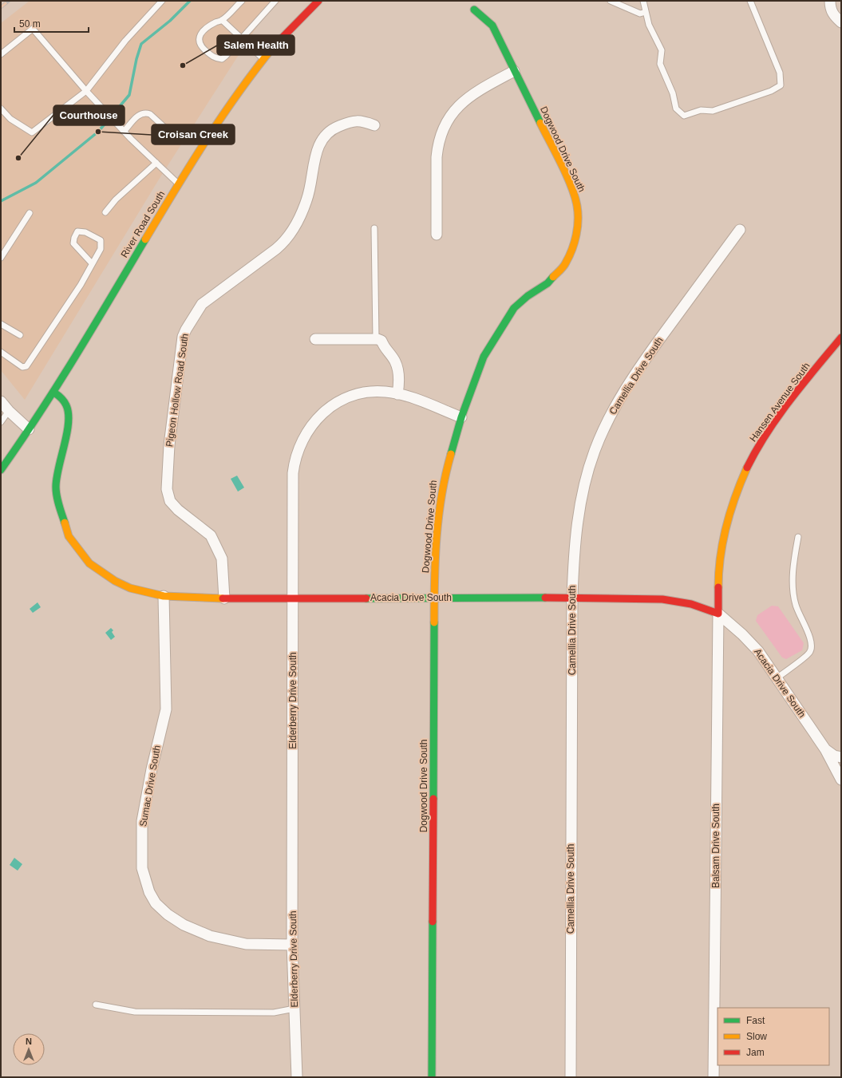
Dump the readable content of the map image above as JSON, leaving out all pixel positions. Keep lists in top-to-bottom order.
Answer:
{
  "streets": {
    "street": [
      "Dogwood Drive South",
      "River Road South",
      "Camellia Drive South",
      "Pigeon Hollow Road South",
      "Hansen Avenue South",
      "Acacia Drive South",
      "Elderberry Drive South",
      "Sumac Drive South",
      "Balsam Drive South"
    ]
  },
  "crossings": [
    ["Dogwood Drive South", "Acacia Drive South"],
    ["Dogwood Drive South", "Elderberry Drive South"],
    ["River Road South", "Acacia Drive South"],
    ["Camellia Drive South", "Acacia Drive South"],
    ["Pigeon Hollow Road South", "Acacia Drive South"],
    ["Hansen Avenue South", "Acacia Drive South"],
    ["Hansen Avenue South", "Balsam Drive South"],
    ["Acacia Drive South", "Elderberry Drive South"],
    ["Acacia Drive South", "Sumac Drive South"],
    ["Acacia Drive South", "Balsam Drive South"],
    ["Elderberry Drive South", "Sumac Drive South"]
  ],
  "places": ["Salem Health", "Croisan Creek", "Courthouse"],
  "legend": ["Fast", "Slow", "Jam"],
  "scale_bar": "50 m",
  "north": "top"
}
